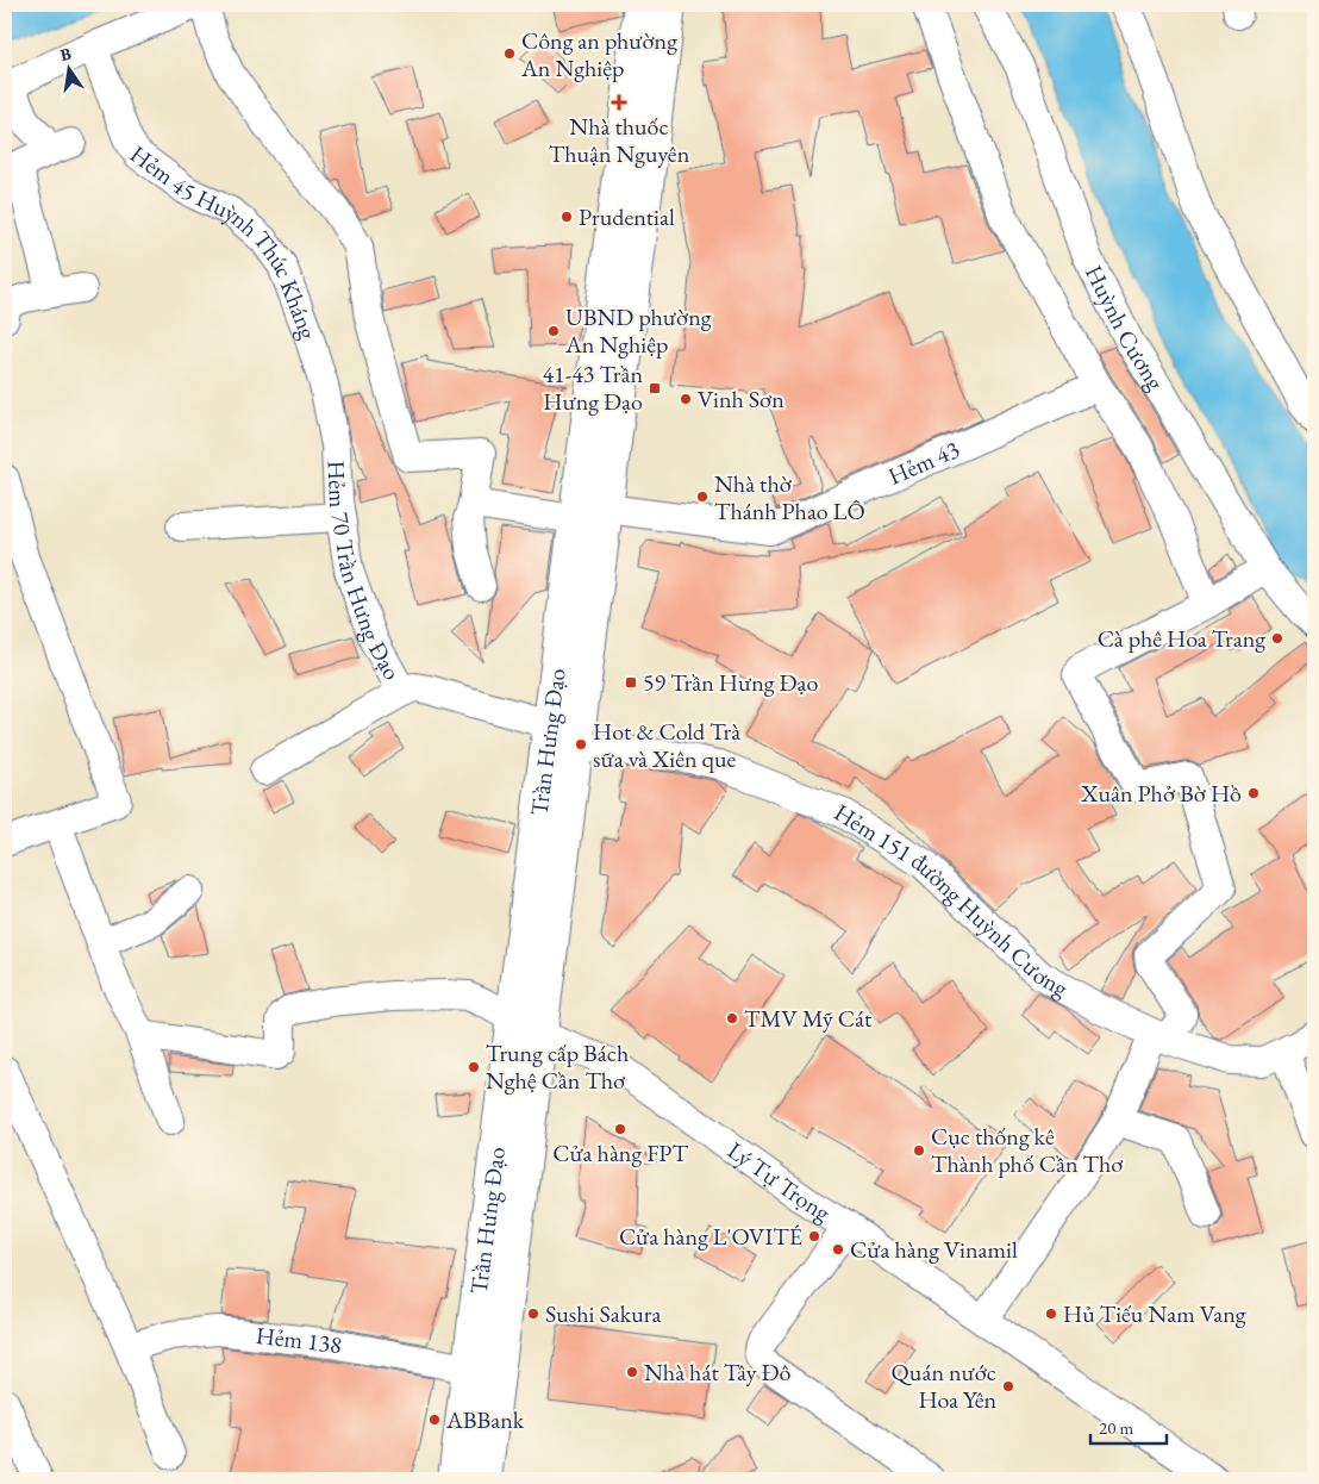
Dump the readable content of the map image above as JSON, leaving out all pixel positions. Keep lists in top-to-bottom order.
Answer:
{
  "streets": {
    "highway": ["Trần Hưng Đạo"],
    "street": [
      "Hẻm 45 Huỳnh Thúc Kháng",
      "Huỳnh Cương",
      "Hẻm 43",
      "Hẻm 70 Trần Hưng Đạo",
      "Hẻm 151 đường Huỳnh Cương",
      "Lý Tự Trọng",
      "Hẻm 138"
    ]
  },
  "crossings": [
    ["Hẻm 45 Huỳnh Thúc Kháng", "Hẻm 70 Trần Hưng Đạo"],
    ["Hẻm 43", "Trần Hưng Đạo"],
    ["Hẻm 70 Trần Hưng Đạo", "Trần Hưng Đạo"],
    ["Trần Hưng Đạo", "Hẻm 151 đường Huỳnh Cương"],
    ["Trần Hưng Đạo", "Lý Tự Trọng"],
    ["Trần Hưng Đạo", "Hẻm 138"]
  ],
  "places": {
    "other": [
      "Công an phường An Nghiệp",
      "Prudential",
      "UBND phường An Nghiệp",
      "Vinh Sơn",
      "Nhà thờ Thánh Phao LÔ",
      "Cà phê Hoa Trang",
      "Hot & Cold Trà sữa và Xiên que",
      "Xuân Phở Bờ Hồ",
      "TMV Mỹ Cát",
      "Trung cấp Bách Nghệ Cần Thơ",
      "Cửa hàng FPT",
      "Cục thống kê Thành phố Cần Thơ",
      "Cửa hàng L'OVITÉ",
      "Cửa hàng Vinamil",
      "Sushi Sakura",
      "Hủ Tiếu Nam Vang",
      "Nhà hát Tây Đô",
      "Quán nước Hoa Yên",
      "ABBank"
    ],
    "health": ["Nhà thuốc Thuận Nguyên"],
    "transit": ["41-43 Trần Hưng Đạo", "59 Trần Hưng Đạo"]
  },
  "scale_bar": "20 m",
  "north": "top"
}
